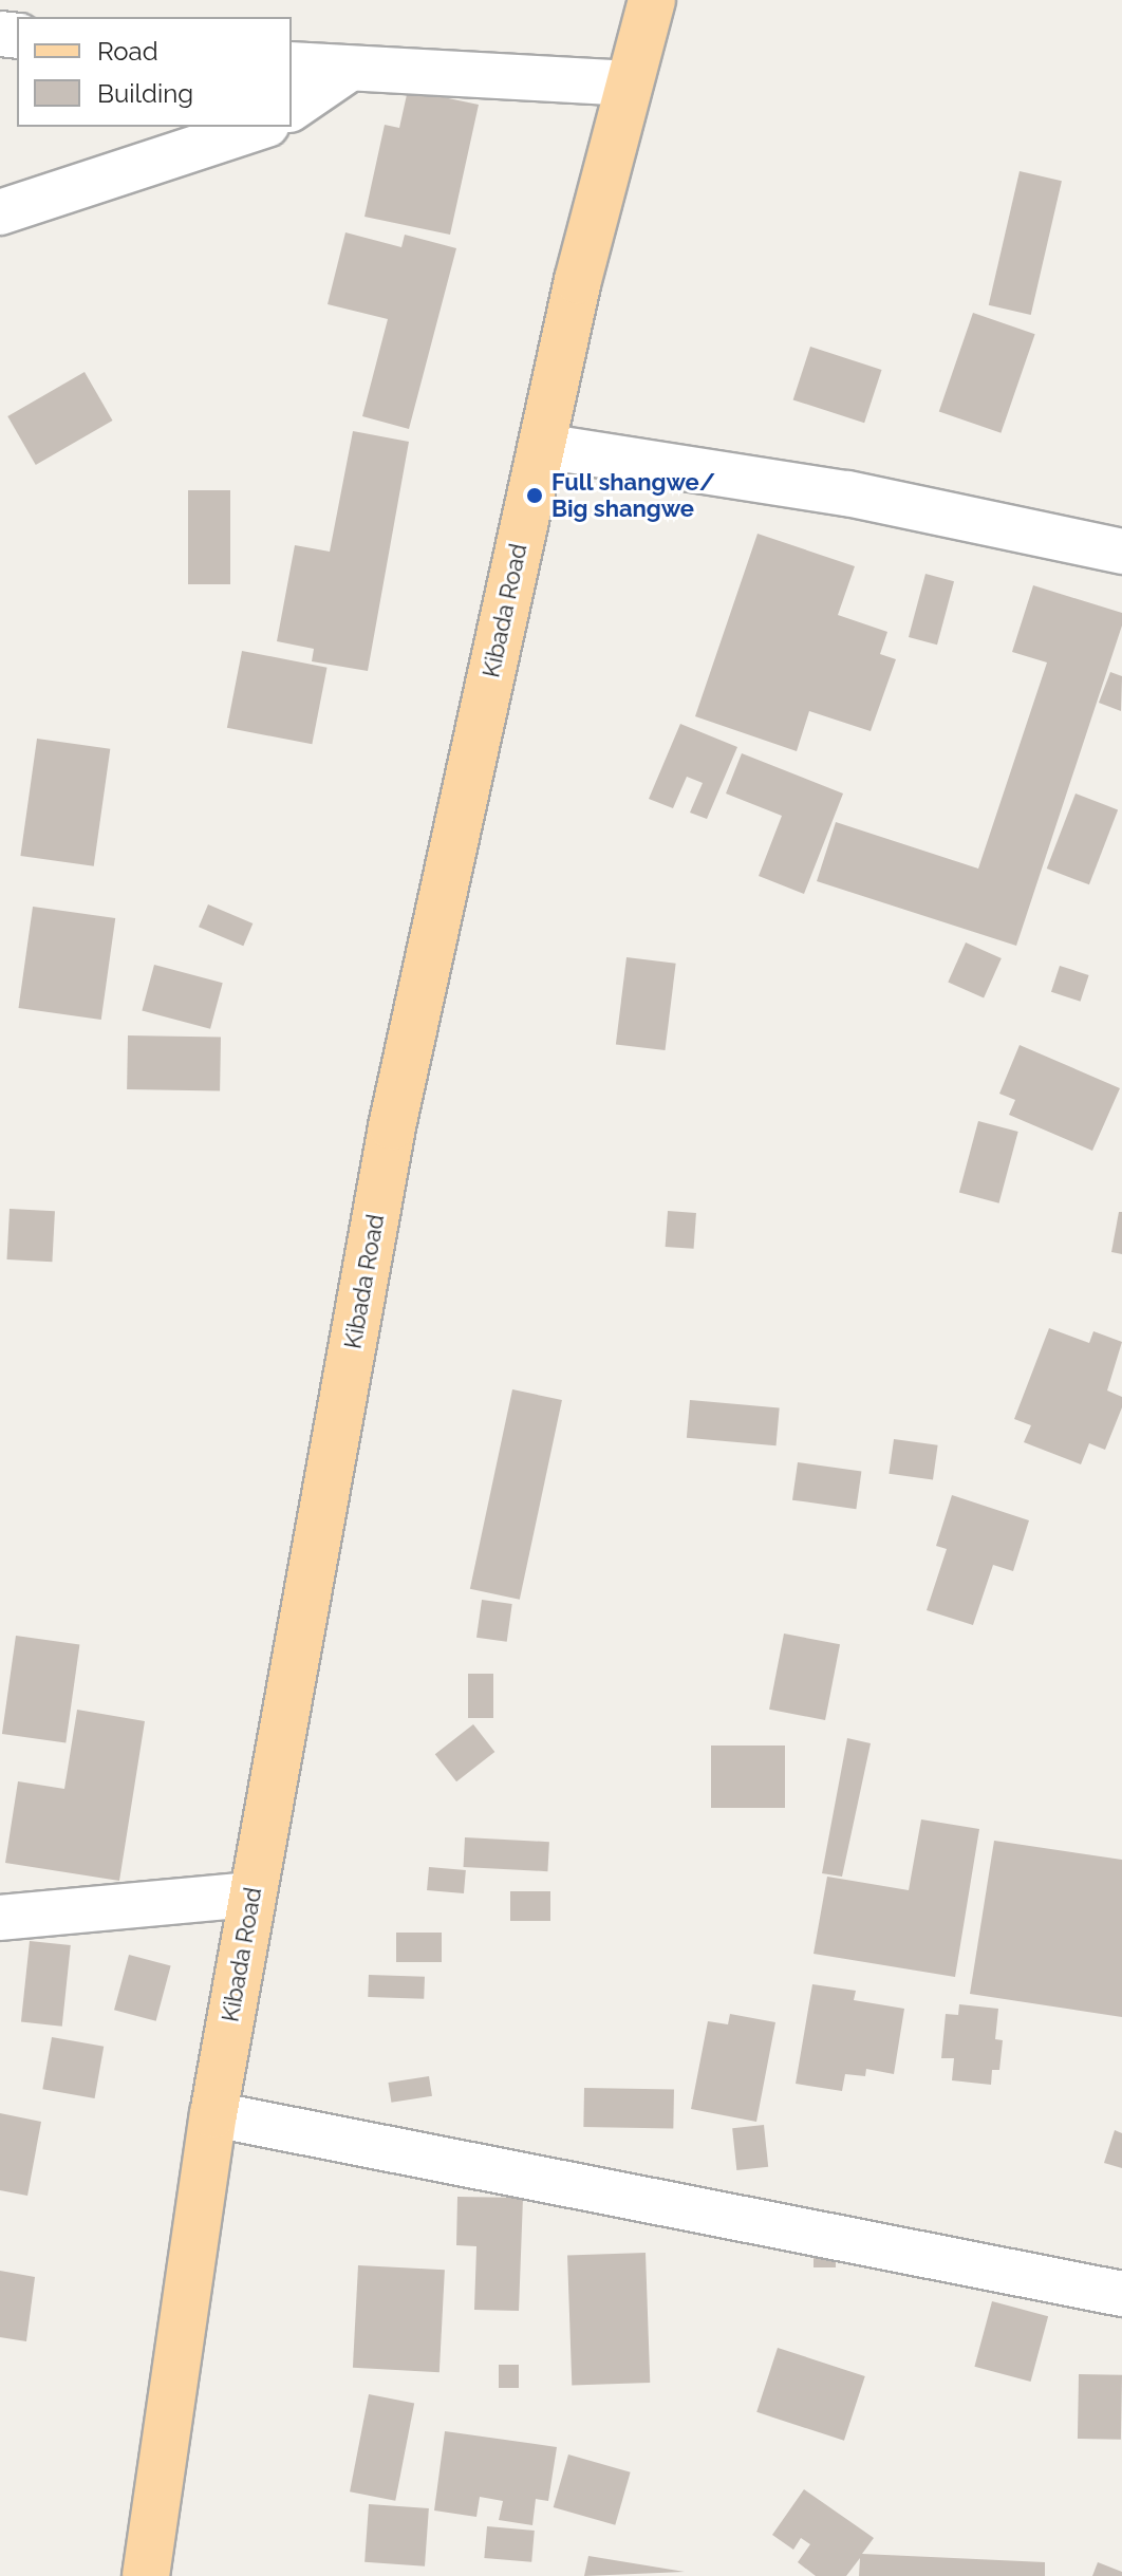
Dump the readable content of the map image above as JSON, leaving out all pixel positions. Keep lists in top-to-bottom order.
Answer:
{
  "streets": {
    "main road": ["Kibada Road"]
  },
  "places": ["Full shangwe/ Big shangwe"],
  "legend": ["Road", "Building"]
}
